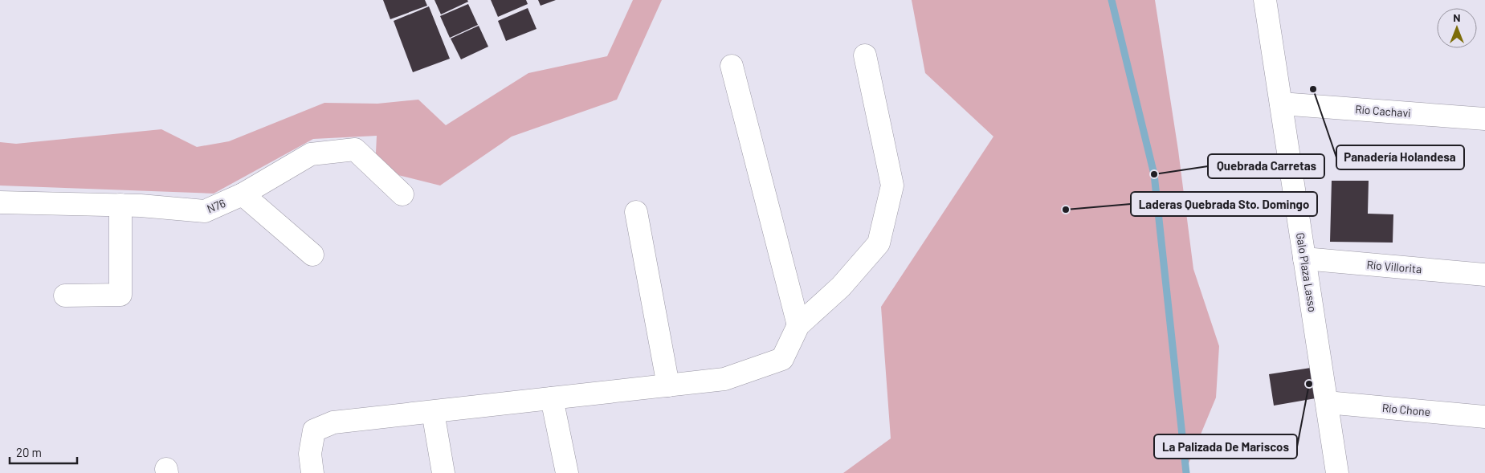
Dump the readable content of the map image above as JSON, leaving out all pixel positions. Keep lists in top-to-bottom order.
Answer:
{
  "streets": {
    "street": [
      "Río Cachavi",
      "N76",
      "Río Villorita",
      "Galo Plaza Lasso",
      "Río Chone"
    ]
  },
  "crossings": [
    ["Río Cachavi", "Galo Plaza Lasso"],
    ["Río Villorita", "Galo Plaza Lasso"],
    ["Galo Plaza Lasso", "Río Chone"]
  ],
  "places": [
    "Panadería Holandesa",
    "Quebrada Carretas",
    "Laderas Quebrada Sto. Domingo",
    "La Palizada De Mariscos"
  ],
  "scale_bar": "20 m",
  "north": "top"
}
